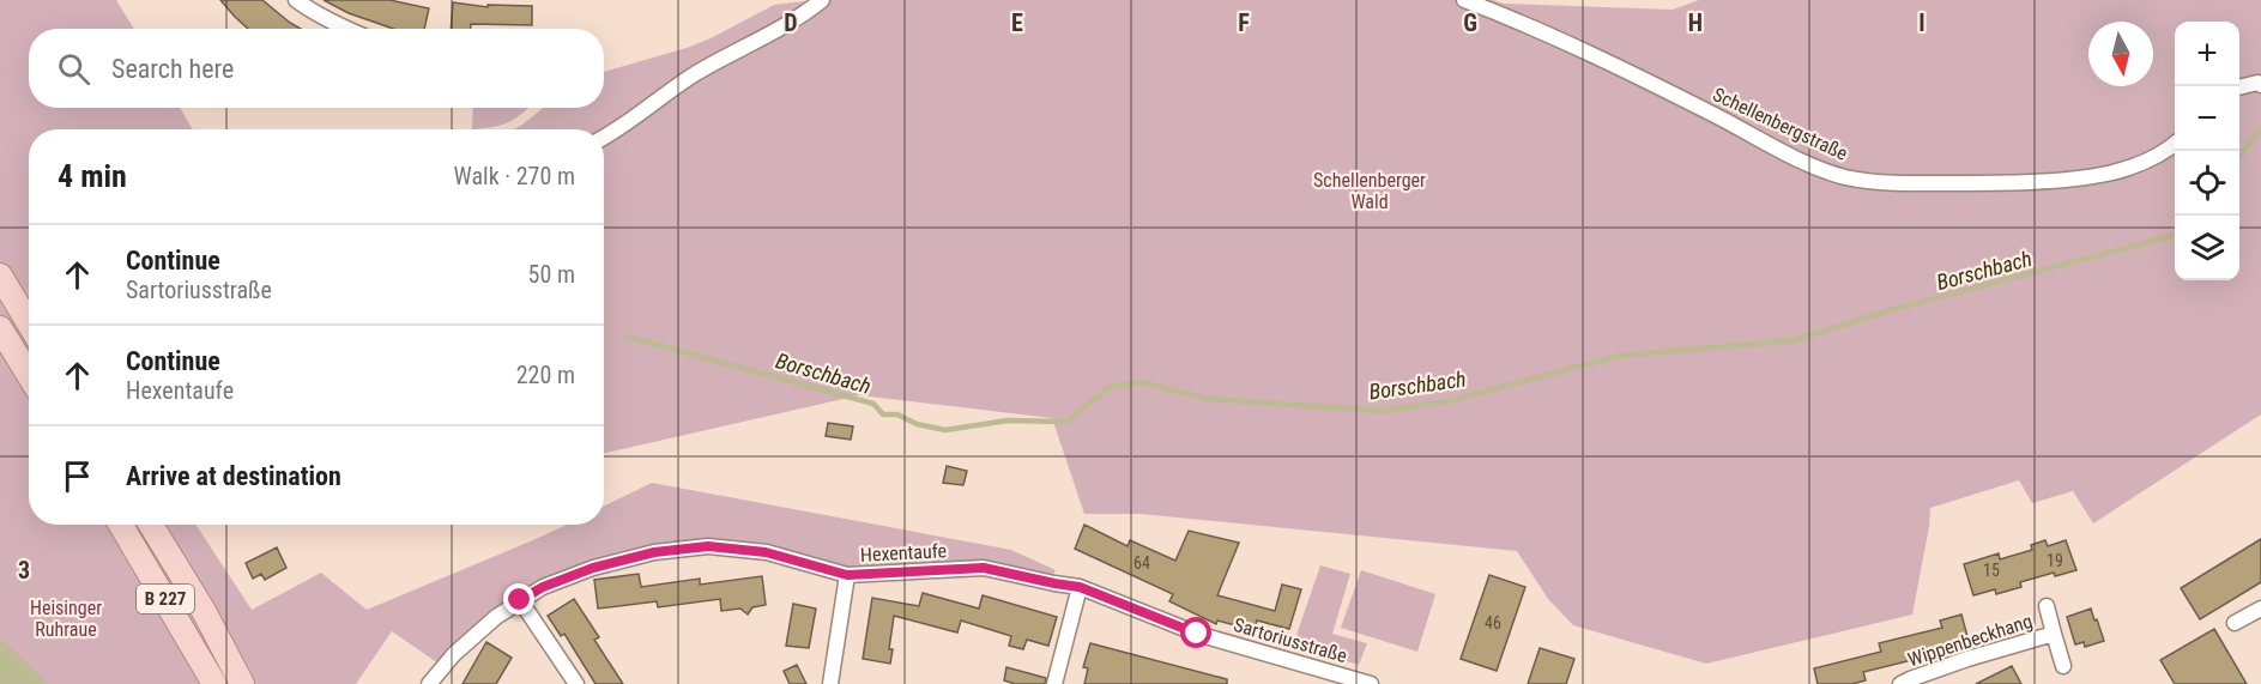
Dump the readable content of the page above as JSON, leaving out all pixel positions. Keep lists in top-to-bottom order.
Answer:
{
  "streets": {
    "main road": ["B 227"],
    "street": [
      "Schellenbergstraße",
      "Hexentaufe",
      "Sartoriusstraße",
      "Wippenbeckhang"
    ]
  },
  "crossings": [
    ["Hexentaufe", "Sartoriusstraße"]
  ],
  "water": ["Borschbach"],
  "parks": ["Schellenberger Wald", "Heisinger Ruhraue"],
  "house_numbers": [
    "19",
    "64",
    "15",
    "46"
  ],
  "north": "bottom",
  "page": {
    "map_buttons": ["+", "−"],
    "search": "Search here",
    "heading": ["4 min", "Walk · 270 m"],
    "list": [
      ["Continue", "Sartoriusstraße", "50 m"],
      ["Continue", "Hexentaufe", "220 m"],
      "Arrive at destination"
    ]
  },
  "grid": {
    "columns": [
      "D",
      "E",
      "F",
      "G",
      "H",
      "I"
    ],
    "rows": ["3"]
  }
}
